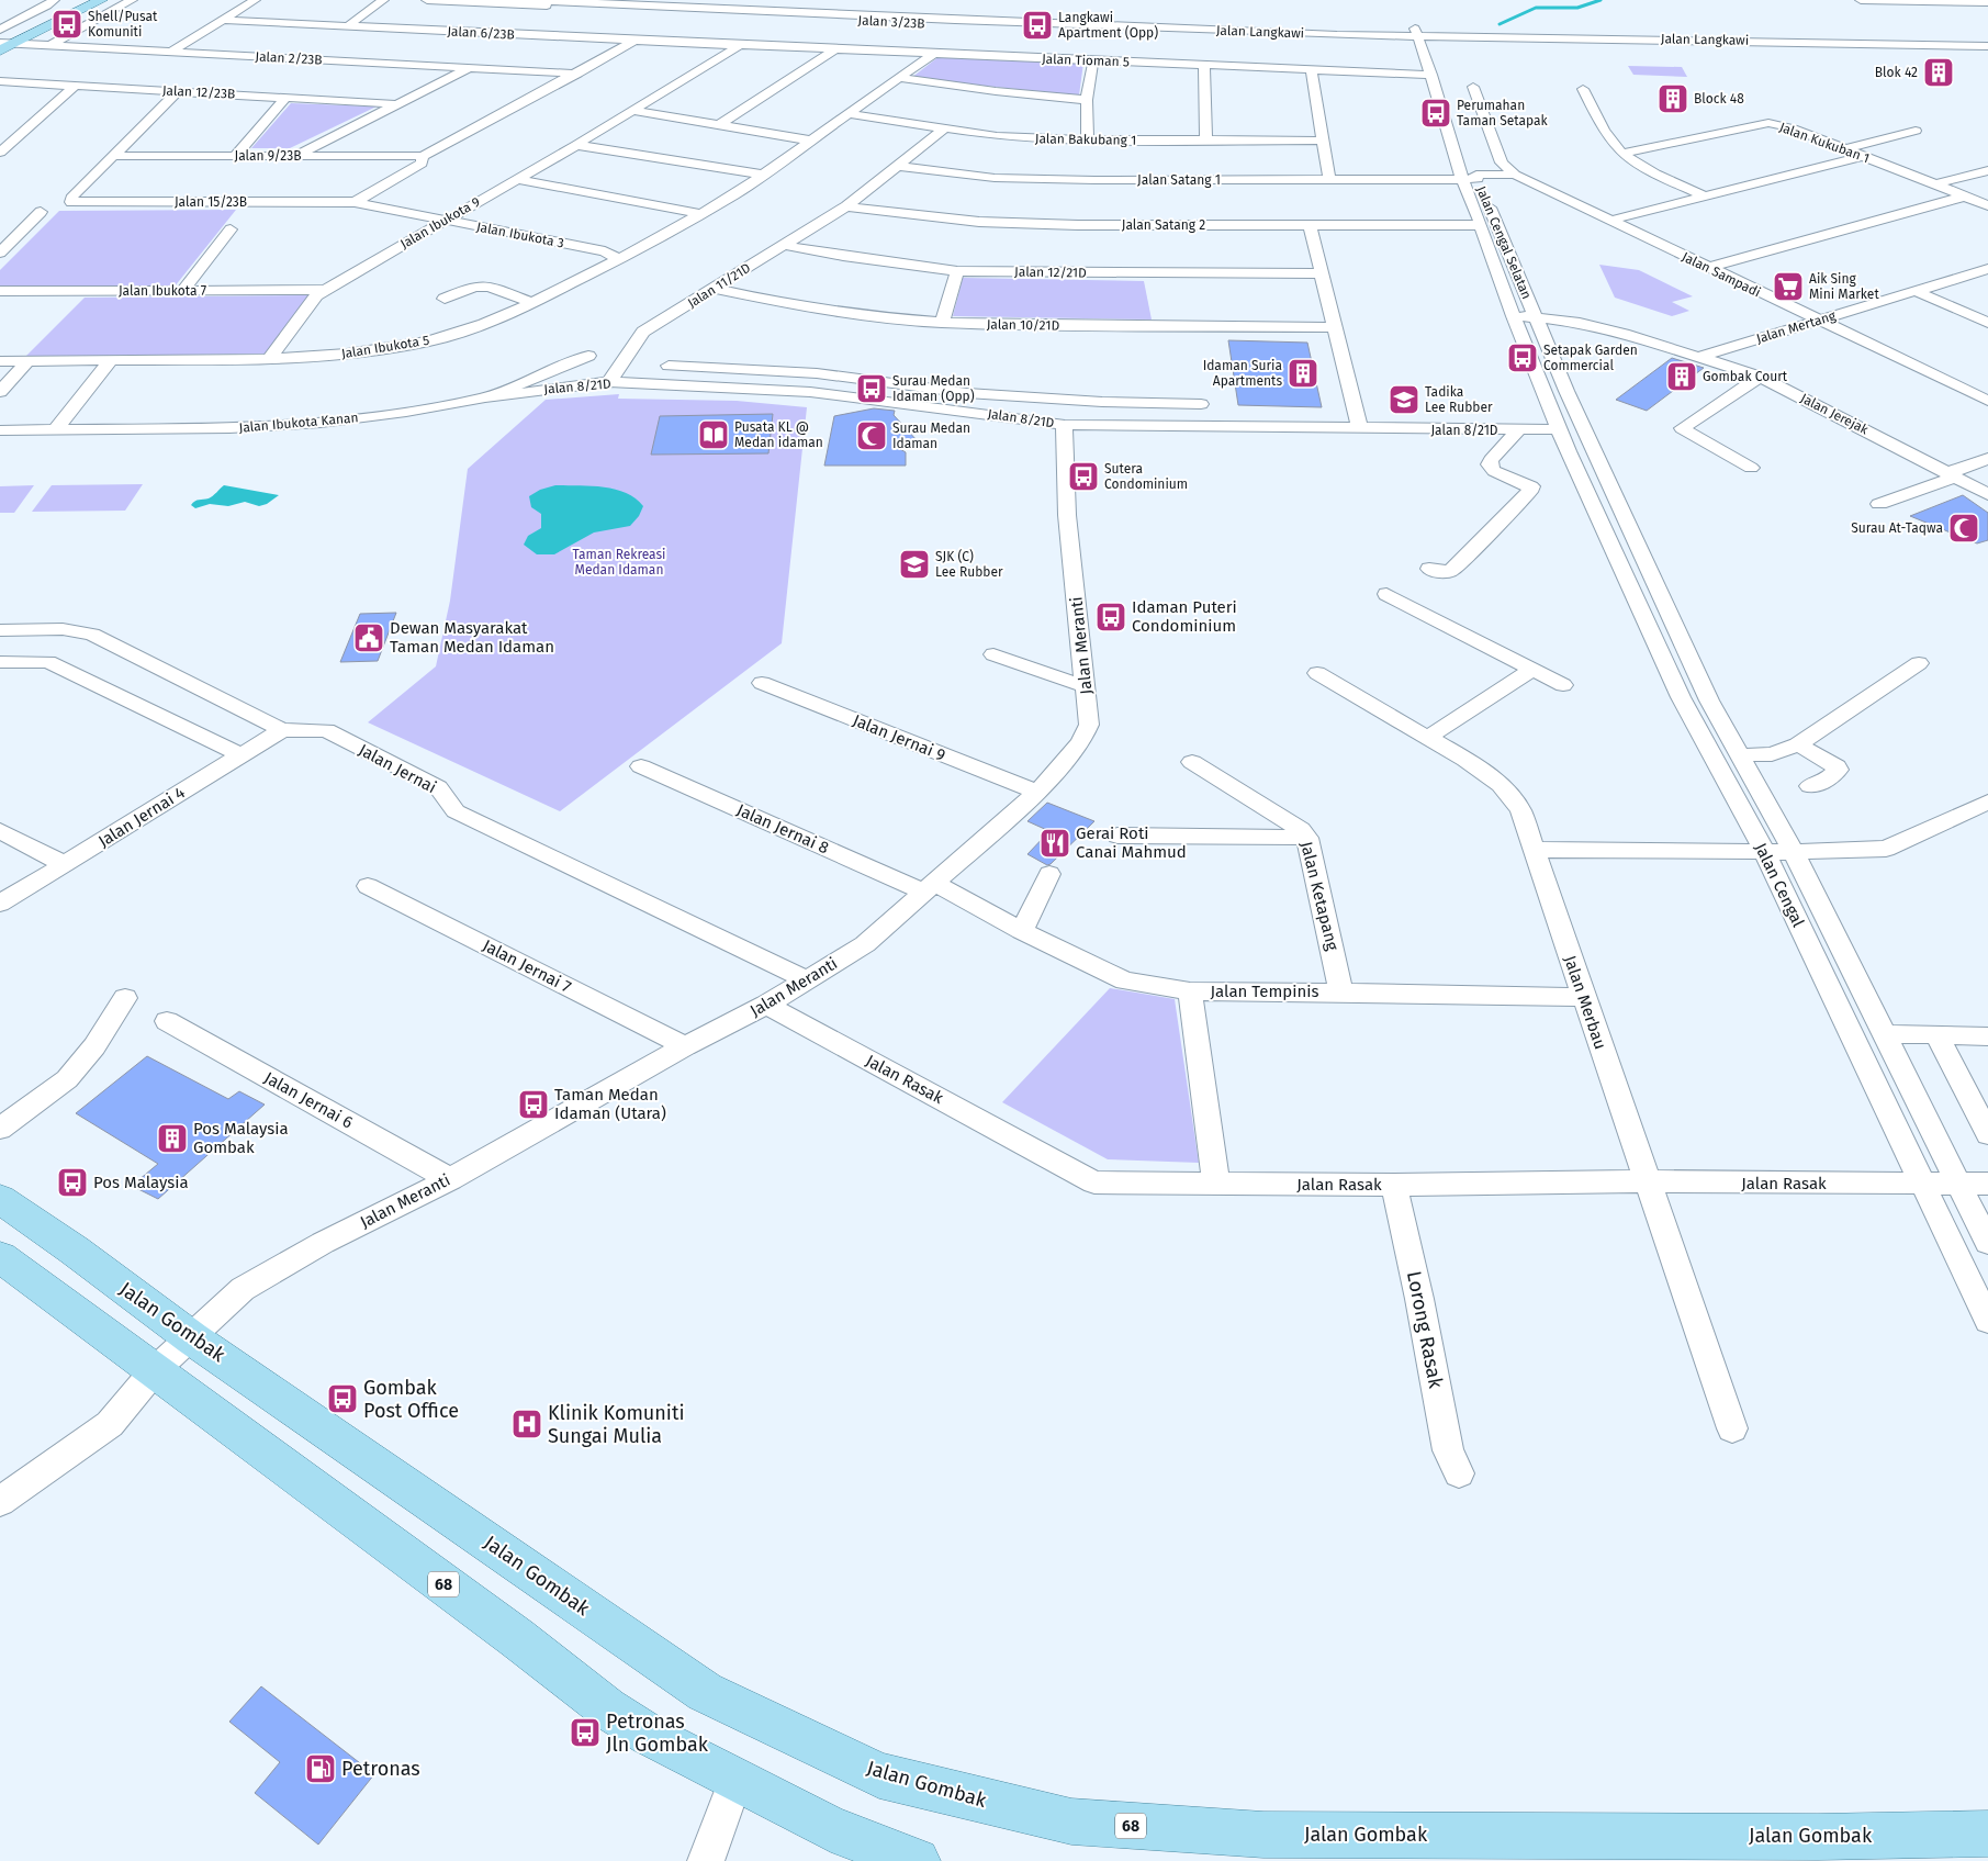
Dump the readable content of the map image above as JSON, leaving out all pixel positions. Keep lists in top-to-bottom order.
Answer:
{
  "streets": {
    "main road": ["Jalan Gombak", "68"],
    "street": [
      "Jalan 3/23B",
      "Jalan Langkawi",
      "Jalan 6/23B",
      "Jalan 2/23B",
      "Jalan Tioman 5",
      "Jalan 12/23B",
      "Jalan Bakubang 1",
      "Jalan Kukuban 1",
      "Jalan 9/23B",
      "Jalan Satang 1",
      "Jalan 15/23B",
      "Jalan Ibukota 9",
      "Jalan Satang 2",
      "Jalan Ibukota 3",
      "Jalan Cengal Selatan",
      "Jalan 12/21D",
      "Jalan Sampadi",
      "Jalan 11/21D",
      "Jalan Ibukota 7",
      "Jalan 10/21D",
      "Jalan Mertang",
      "Jalan Ibukota 5",
      "Jalan 8/21D",
      "Jalan Jerejak",
      "Jalan Ibukota Kanan",
      "Jalan Meranti",
      "Jalan Jernai 9",
      "Jalan Jernai",
      "Jalan Jernai 4",
      "Jalan Jernai 8",
      "Jalan Cengal",
      "Jalan Ketapang",
      "Jalan Jernai 7",
      "Jalan Tempinis",
      "Jalan Merbau",
      "Jalan Rasak",
      "Jalan Jernai 6",
      "Lorong Rasak"
    ]
  },
  "crossings": [
    ["Jalan 3/23B", "Jalan Langkawi"],
    ["Jalan Langkawi", "Jalan Cengal Selatan"],
    ["Jalan 6/23B", "Jalan Tioman 5"],
    ["Jalan 6/23B", "Jalan Ibukota 9"],
    ["Jalan Tioman 5", "Jalan Ibukota 9"],
    ["Jalan Tioman 5", "Jalan Cengal Selatan"],
    ["Jalan Tioman 5", "Jalan Ibukota 5"],
    ["Jalan Bakubang 1", "Jalan 11/21D"],
    ["Jalan Bakubang 1", "Jalan Ibukota 5"],
    ["Jalan 9/23B", "Jalan 15/23B"],
    ["Jalan Satang 1", "Jalan Cengal Selatan"],
    ["Jalan Satang 1", "Jalan Sampadi"],
    ["Jalan Satang 1", "Jalan 11/21D"],
    ["Jalan 15/23B", "Jalan Ibukota 3"],
    ["Jalan Ibukota 9", "Jalan Ibukota 3"],
    ["Jalan Ibukota 9", "Jalan Ibukota 7"],
    ["Jalan Ibukota 9", "Jalan Ibukota 5"],
    ["Jalan Satang 2", "Jalan Cengal Selatan"],
    ["Jalan Satang 2", "Jalan 11/21D"],
    ["Jalan Ibukota 3", "Jalan Ibukota 5"],
    ["Jalan Cengal Selatan", "Jalan Sampadi"],
    ["Jalan Cengal Selatan", "Jalan 8/21D"],
    ["Jalan Cengal Selatan", "Jalan Jerejak"],
    ["Jalan Cengal Selatan", "Jalan Cengal"],
    ["Jalan 12/21D", "Jalan 11/21D"],
    ["Jalan Sampadi", "Jalan Mertang"],
    ["Jalan 11/21D", "Jalan 10/21D"],
    ["Jalan 11/21D", "Jalan 8/21D"],
    ["Jalan Mertang", "Jalan Jerejak"],
    ["Jalan 8/21D", "Jalan Ibukota Kanan"],
    ["Jalan 8/21D", "Jalan Meranti"],
    ["Jalan Meranti", "Jalan Jernai 9"],
    ["Jalan Meranti", "Jalan Jernai"],
    ["Jalan Meranti", "Jalan Jernai 8"],
    ["Jalan Meranti", "Jalan Jernai 7"],
    ["Jalan Meranti", "Jalan Rasak"],
    ["Jalan Meranti", "Jalan Jernai 6"],
    ["Jalan Meranti", "Jalan Gombak"],
    ["Jalan Meranti", "68"],
    ["Jalan Jernai", "Jalan Jernai 4"],
    ["Jalan Jernai 8", "Jalan Tempinis"],
    ["Jalan Cengal", "Jalan Rasak"],
    ["Jalan Ketapang", "Jalan Tempinis"],
    ["Jalan Tempinis", "Jalan Merbau"],
    ["Jalan Merbau", "Jalan Rasak"],
    ["Jalan Rasak", "Lorong Rasak"]
  ],
  "parks": ["Taman Rekreasi Medan Idaman"],
  "places": {
    "bus stop": [
      "Shell/Pusat Komuniti",
      "Langkawi Apartment (Opp)",
      "Perumahan Taman Setapak",
      "Setapak Garden Commercial",
      "Surau Medan Idaman (Opp)",
      "Sutera Condominium",
      "Idaman Puteri Condominium",
      "Taman Medan Idaman (Utara)",
      "Pos Malaysia",
      "Gombak Post Office",
      "Petronas Jln Gombak"
    ],
    "building": [
      "Blok 42",
      "Block 48",
      "Idaman Suria Apartments",
      "Gombak Court",
      "Pos Malaysia Gombak"
    ],
    "supermarket": ["Aik Sing Mini Market"],
    "school or university": ["Tadika Lee Rubber", "SJK (C) Lee Rubber"],
    "library": ["Pusata KL @ Medan idaman"],
    "mosque": ["Surau Medan Idaman", "Surau At-Taqwa"],
    "public building": ["Dewan Masyarakat Taman Medan Idaman"],
    "restaurant": ["Gerai Roti Canai Mahmud"],
    "hospital": ["Klinik Komuniti Sungai Mulia"],
    "fuel station": ["Petronas"]
  }
}
